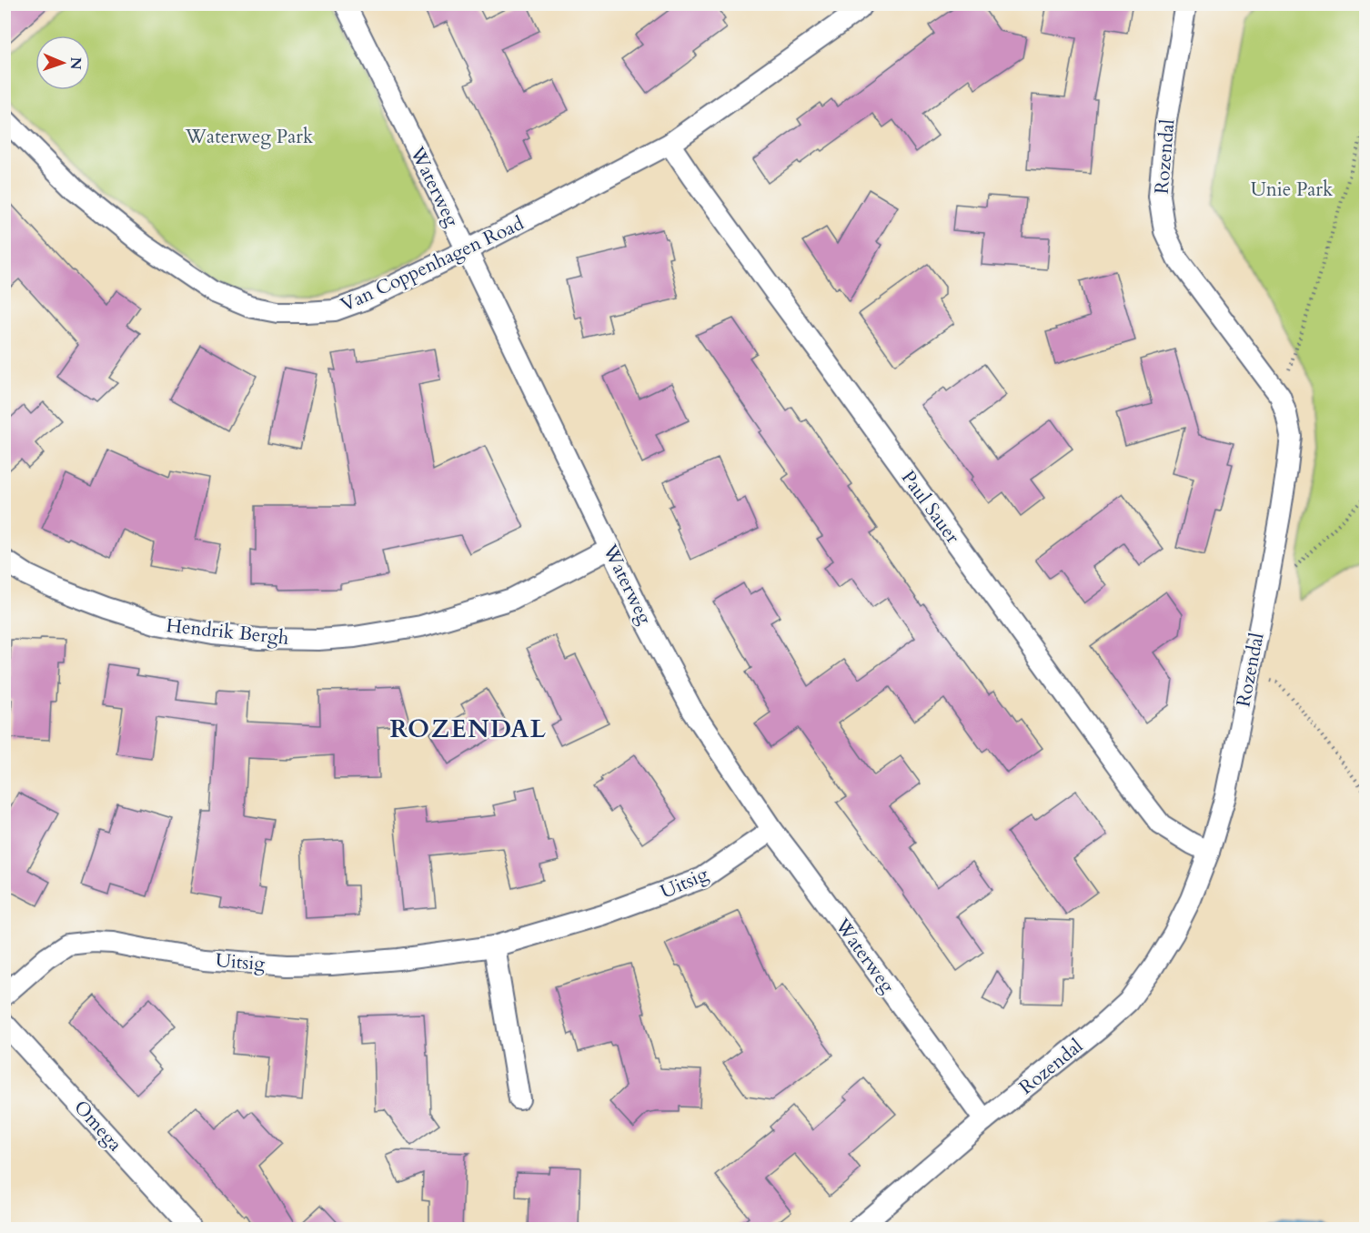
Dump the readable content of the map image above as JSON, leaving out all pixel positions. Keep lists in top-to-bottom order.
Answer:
{
  "streets": {
    "street": [
      "Rozendal",
      "Waterweg",
      "Van Coppenhagen Road",
      "Paul Sauer",
      "Hendrik Bergh",
      "Uitsig",
      "Omega"
    ]
  },
  "crossings": [
    ["Rozendal", "Waterweg"],
    ["Rozendal", "Paul Sauer"],
    ["Waterweg", "Van Coppenhagen Road"],
    ["Waterweg", "Hendrik Bergh"],
    ["Waterweg", "Uitsig"],
    ["Van Coppenhagen Road", "Paul Sauer"]
  ],
  "districts": ["ROZENDAL"],
  "parks": ["Waterweg Park", "Unie Park"],
  "north": "right"
}
